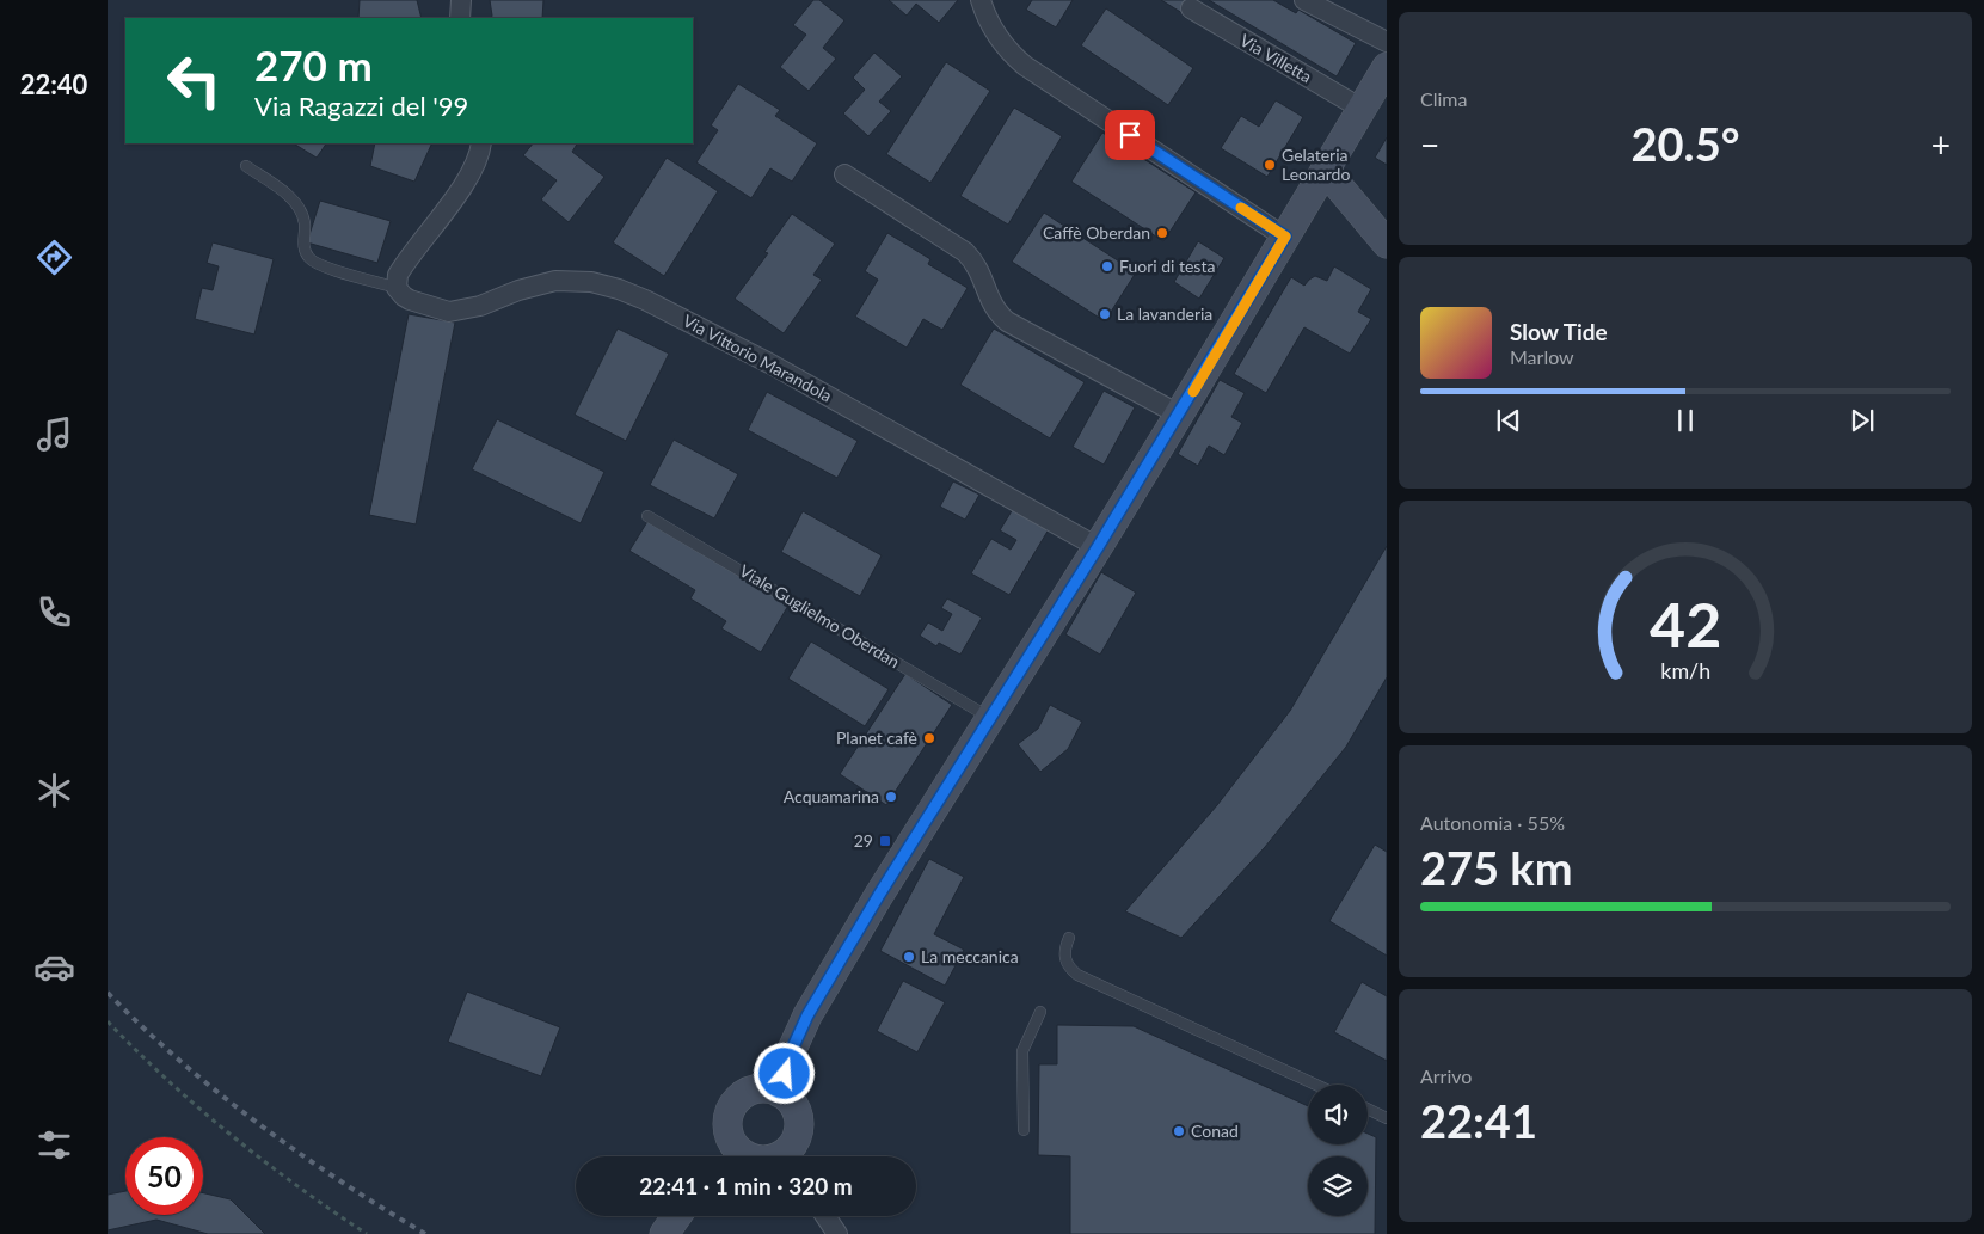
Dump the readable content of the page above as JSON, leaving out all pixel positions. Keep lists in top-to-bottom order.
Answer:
{
  "streets": {
    "street": ["Via Villetta", "Via Vittorio Marandola"],
    "lane": ["Viale Guglielmo Oberdan"]
  },
  "places": {
    "other": [
      "Gelateria Leonardo",
      "Caffè Oberdan",
      "Fuori di testa",
      "La lavanderia",
      "Planet cafè",
      "Acquamarina",
      "La meccanica",
      "Conad"
    ],
    "transit": ["29"]
  },
  "page": {
    "tabs": "22:40",
    "tile": [
      "Clima",
      ["Autonomia · 55%", "275 km"],
      ["Arrivo", "22:41"]
    ],
    "turn": ["270 m", "Via Ragazzi del '99"],
    "heat": ["−", "20.5°", "+"],
    "song": ["Slow Tide", "Marlow"],
    "limit": "50",
    "trip": "22:41 · 1 min · 320 m",
    "gauge": ["42", "km/h"]
  }
}
